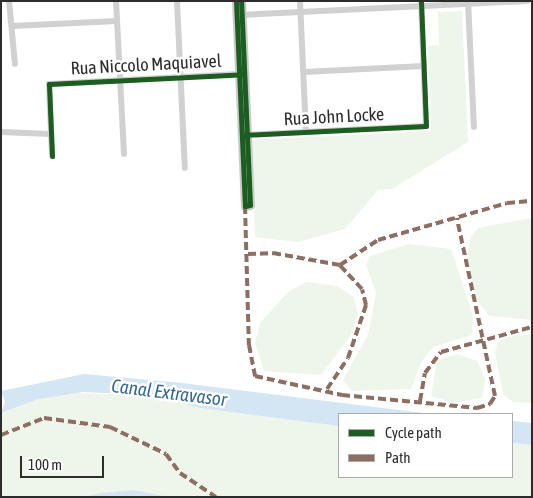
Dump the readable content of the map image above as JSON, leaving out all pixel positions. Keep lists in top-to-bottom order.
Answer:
{
  "streets": {
    "street": ["Rua Niccolo Maquiavel", "Rua John Locke"]
  },
  "water": ["Canal Extravasor"],
  "legend": ["Cycle path", "Path"],
  "scale_bar": "100 m"
}
